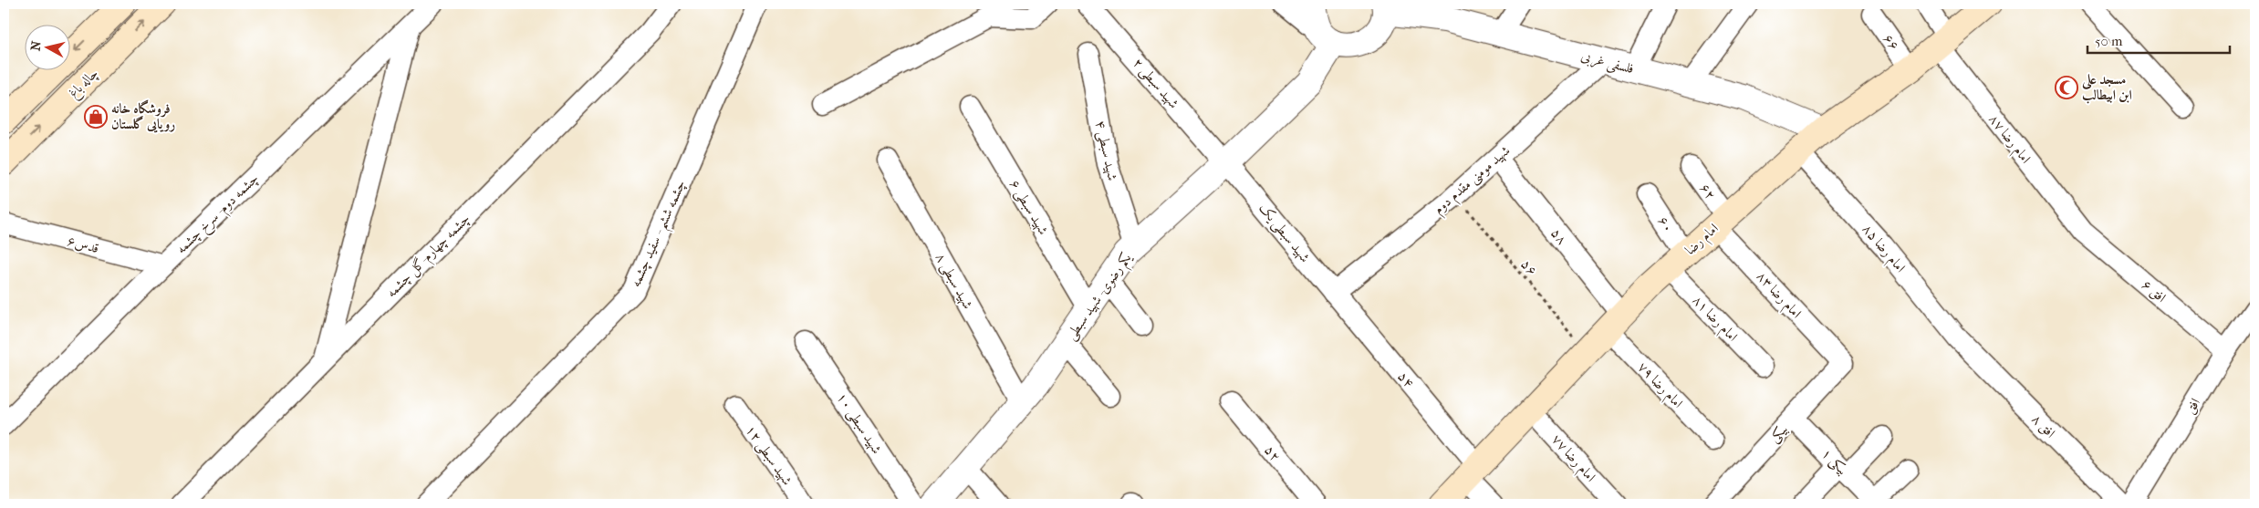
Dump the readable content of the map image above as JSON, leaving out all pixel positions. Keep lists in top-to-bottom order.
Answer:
{
  "streets": {
    "main road": ["چاله باغ", "امام رضا"],
    "street": [
      "۶۶",
      "فلسفی غربی",
      "۲ شهید سبطی",
      "امام رضا ۸۷",
      "۴ شهید سبطی",
      "شهید مومنی مقدم دوم",
      "۶۲",
      "۶ شهید سبطی",
      "چشمه دوم- سرخ چشمه",
      "۶۰",
      "شهید سبطی یک",
      "چشمه ششم - سفید چشمه",
      "۵۸",
      "قدس۶",
      "امام رضا ۸۵",
      "چشمه چهارم-گل چشمه",
      "۸ شهید سبطی",
      "افق ۶",
      "امام رضا ۸۳",
      "یکم رضوی- شهید سبطی",
      "امام رضا ۸۱",
      "۵۴",
      "امام رضا ۷۹",
      "افق",
      "۱۰ شهید سبطی",
      "افق ۸",
      "بیکی",
      "۵۲",
      "۱۲ شهید سبطی",
      "امام رضا ۷۷",
      "۱ بیکی"
    ],
    "path": ["۵۶"]
  },
  "crossings": [
    ["۶۶", "امام رضا"],
    ["فلسفی غربی", "شهید مومنی مقدم دوم"],
    ["فلسفی غربی", "امام رضا"],
    ["۲ شهید سبطی", "شهید سبطی یک"],
    ["۲ شهید سبطی", "یکم رضوی- شهید سبطی"],
    ["امام رضا ۸۷", "امام رضا"],
    ["امام رضا ۸۷", "افق ۶"],
    ["۴ شهید سبطی", "یکم رضوی- شهید سبطی"],
    ["شهید مومنی مقدم دوم", "شهید سبطی یک"],
    ["شهید مومنی مقدم دوم", "۵۸"],
    ["شهید مومنی مقدم دوم", "۵۶"],
    ["شهید مومنی مقدم دوم", "۵۴"],
    ["۶۲", "امام رضا"],
    ["۶۲", "امام رضا ۸۳"],
    ["۶ شهید سبطی", "یکم رضوی- شهید سبطی"],
    ["چشمه دوم- سرخ چشمه", "قدس۶"],
    ["۶۰", "امام رضا"],
    ["۶۰", "امام رضا ۸۱"],
    ["شهید سبطی یک", "یکم رضوی- شهید سبطی"],
    ["شهید سبطی یک", "۵۴"],
    ["۵۸", "امام رضا"],
    ["۵۸", "امام رضا ۷۹"],
    ["امام رضا", "امام رضا ۸۵"],
    ["امام رضا", "۵۶"],
    ["امام رضا", "امام رضا ۸۳"],
    ["امام رضا", "امام رضا ۸۱"],
    ["امام رضا", "۵۴"],
    ["امام رضا", "امام رضا ۷۹"],
    ["امام رضا", "امام رضا ۷۷"],
    ["امام رضا ۸۵", "افق ۸"],
    ["۸ شهید سبطی", "یکم رضوی- شهید سبطی"],
    ["افق ۶", "افق"],
    ["امام رضا ۸۳", "بیکی"],
    ["بیکی", "۱ بیکی"]
  ],
  "places": {
    "mosque": ["مسجد علی ابن ابیطالب"],
    "shop": ["فروشگاه خانه رویایی گلستان"]
  },
  "scale_bar": "50 m",
  "north": "left"
}
